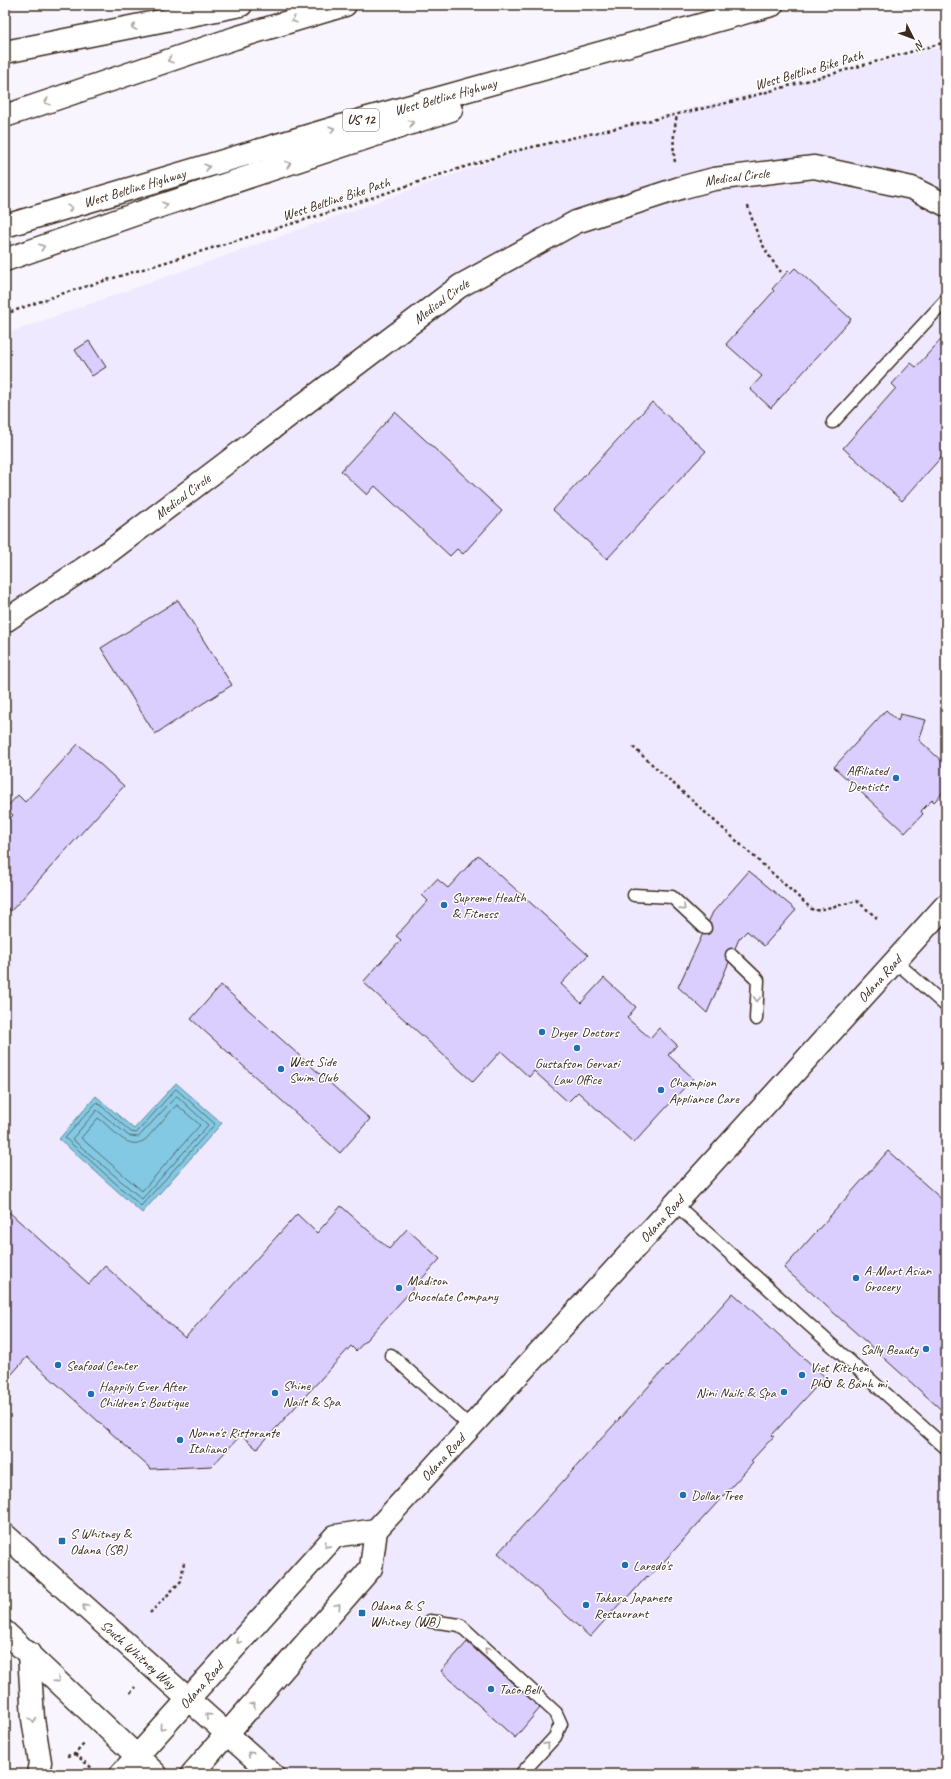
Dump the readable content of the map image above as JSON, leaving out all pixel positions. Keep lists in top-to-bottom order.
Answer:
{
  "streets": {
    "main road": [
      "West Beltline Highway",
      "US 12",
      "Medical Circle",
      "Odana Road",
      "South Whitney Way"
    ],
    "path": ["West Beltline Bike Path"]
  },
  "crossings": [
    ["Odana Road", "South Whitney Way"]
  ],
  "places": {
    "other": [
      "Affiliated Dentists",
      "Supreme Health & Fitness",
      "Dryer Doctors",
      "Gustafson Gervasi Law Office",
      "West Side Swim Club",
      "Champion Appliance Care",
      "A-Mart Asian Grocery",
      "Madison Chocolate Company",
      "Sally Beauty",
      "Seafood Center",
      "Viet Kitchen Phở & Bánh mì",
      "Nini Nails & Spa",
      "Shine Nails & Spa",
      "Happily Ever After Children's Boutique",
      "Nonno's Ristorante Italiano",
      "Dollar Tree",
      "Laredo's",
      "Takara Japanese Restaurant",
      "Taco Bell"
    ],
    "transit": ["S Whitney & Odana (SB)", "Odana & S Whitney (WB)"]
  },
  "north": "bottom right"
}
